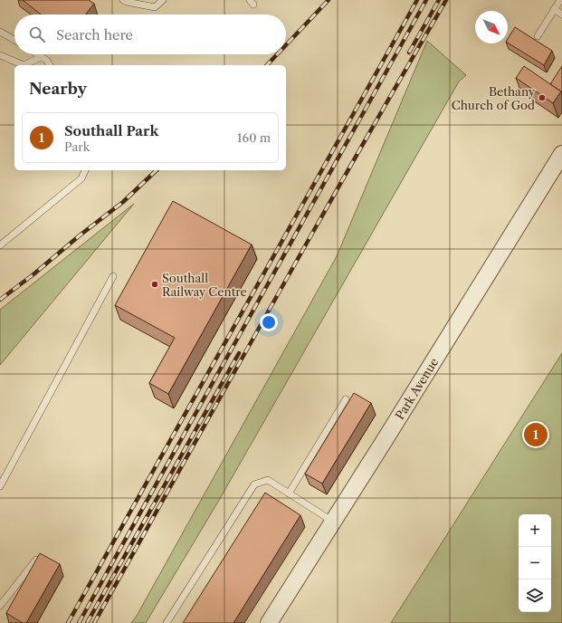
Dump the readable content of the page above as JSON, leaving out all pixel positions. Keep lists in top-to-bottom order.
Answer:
{
  "streets": {
    "street": ["Park Avenue"]
  },
  "places": ["Bethany Church of God", "Southall Railway Centre"],
  "north": "bottom right",
  "page": {
    "search": "Search here",
    "heading": "Nearby",
    "list": [
      {
        "mark": "1",
        "name": "Southall Park",
        "note": "Park",
        "value": "160 m"
      }
    ],
    "pins": "1",
    "map_buttons": ["+", "−"]
  }
}
